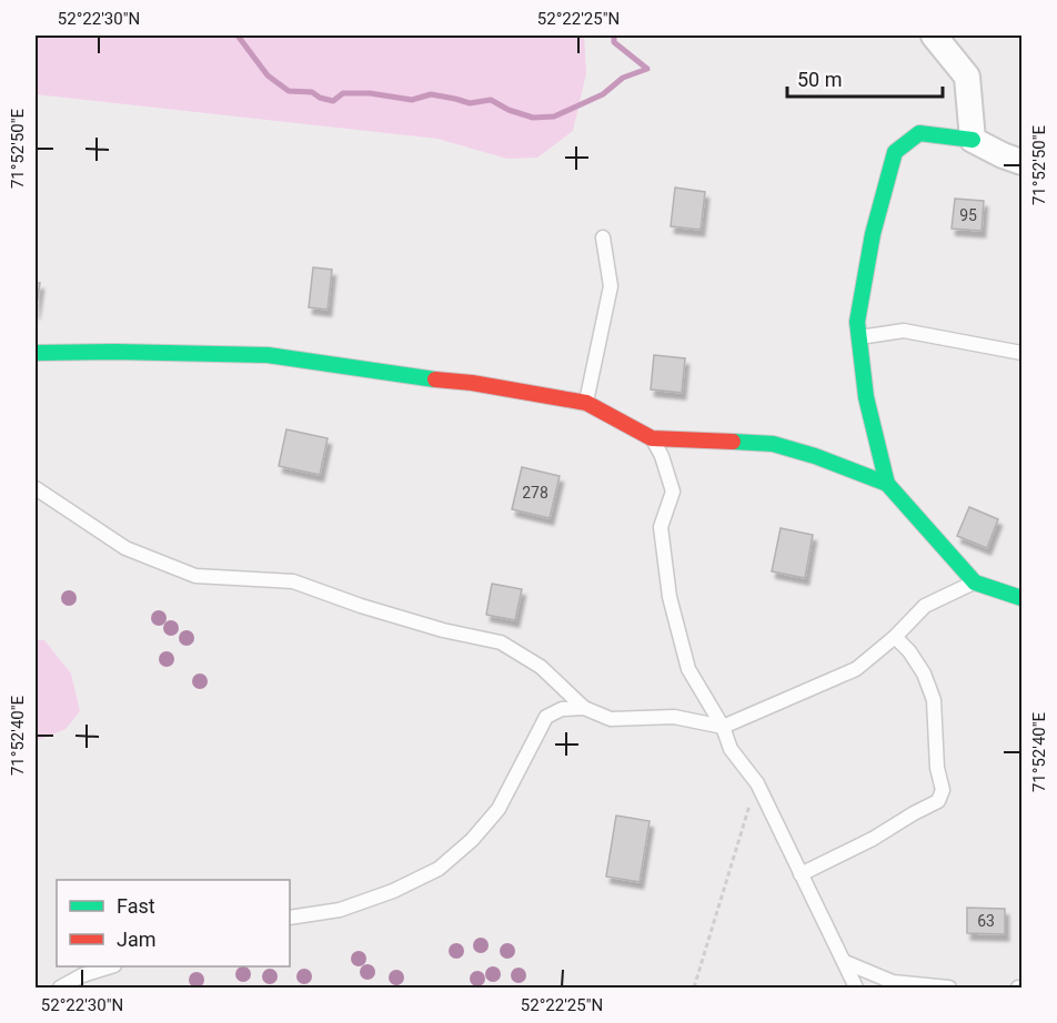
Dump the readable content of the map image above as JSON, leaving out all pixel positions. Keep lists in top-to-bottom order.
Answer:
{
  "house_numbers": ["95", "278", "63"],
  "legend": ["Fast", "Jam"],
  "scale_bar": "50 m",
  "coordinates": [
    "52°22'30\"N",
    "52°22'25\"N",
    "71°52'50\"E",
    "71°52'40\"E"
  ]
}
